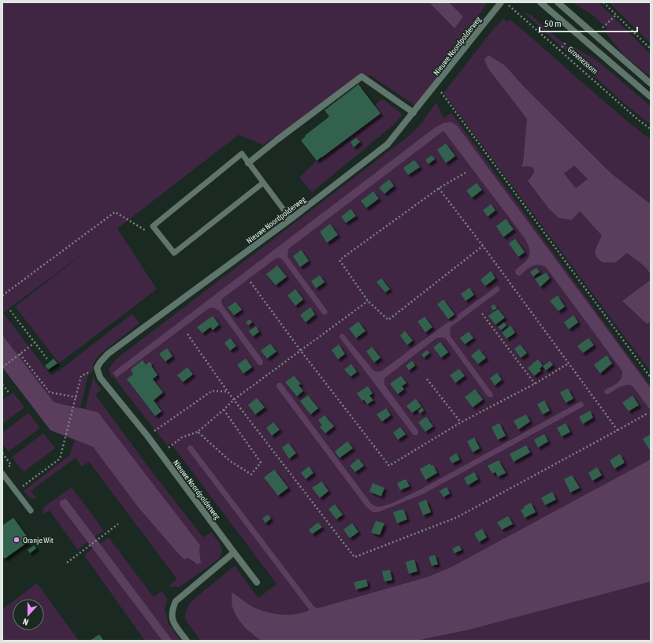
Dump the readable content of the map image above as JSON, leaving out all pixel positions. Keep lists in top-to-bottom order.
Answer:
{
  "streets": {
    "street": ["Nieuwe Noordpolderweg", "Groenezoom"]
  },
  "places": ["Oranje Wit"],
  "scale_bar": "50 m",
  "north": "bottom"
}
